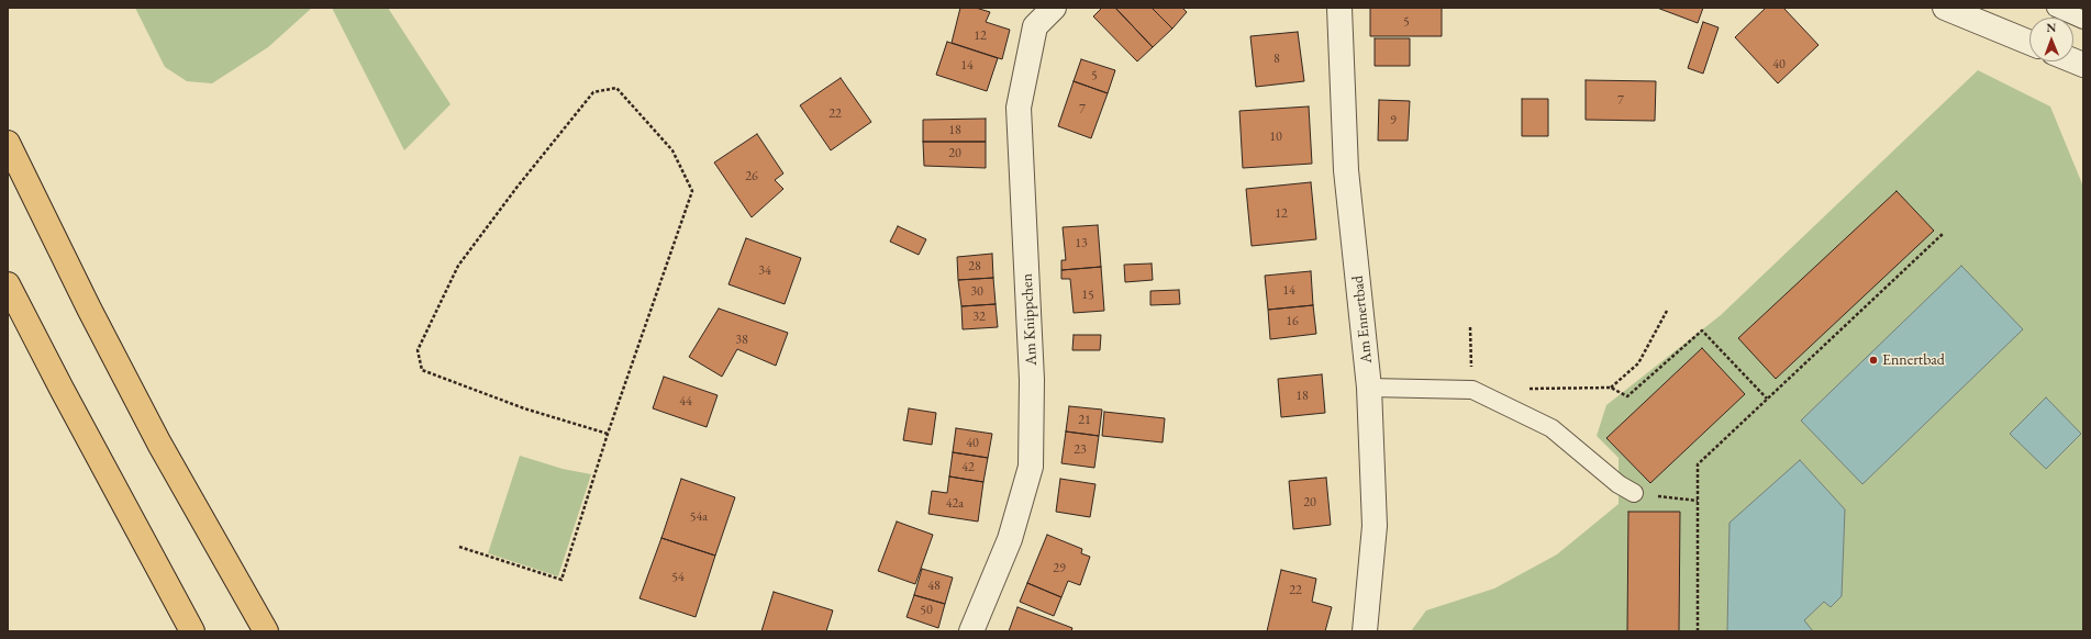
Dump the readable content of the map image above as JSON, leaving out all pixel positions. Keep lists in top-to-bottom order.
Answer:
{
  "streets": {
    "street": ["Am Knippchen", "Am Ennertbad"]
  },
  "places": ["Ennertbad"],
  "house_numbers": [
    "5",
    "12",
    "8",
    "40",
    "14",
    "5",
    "7",
    "7",
    "22",
    "9",
    "18",
    "10",
    "20",
    "26",
    "12",
    "13",
    "28",
    "34",
    "14",
    "30",
    "15",
    "32",
    "16",
    "38",
    "18",
    "44",
    "21",
    "40",
    "23",
    "42",
    "20",
    "42a",
    "54a",
    "29",
    "54",
    "48",
    "22",
    "50"
  ],
  "north": "top"
}
